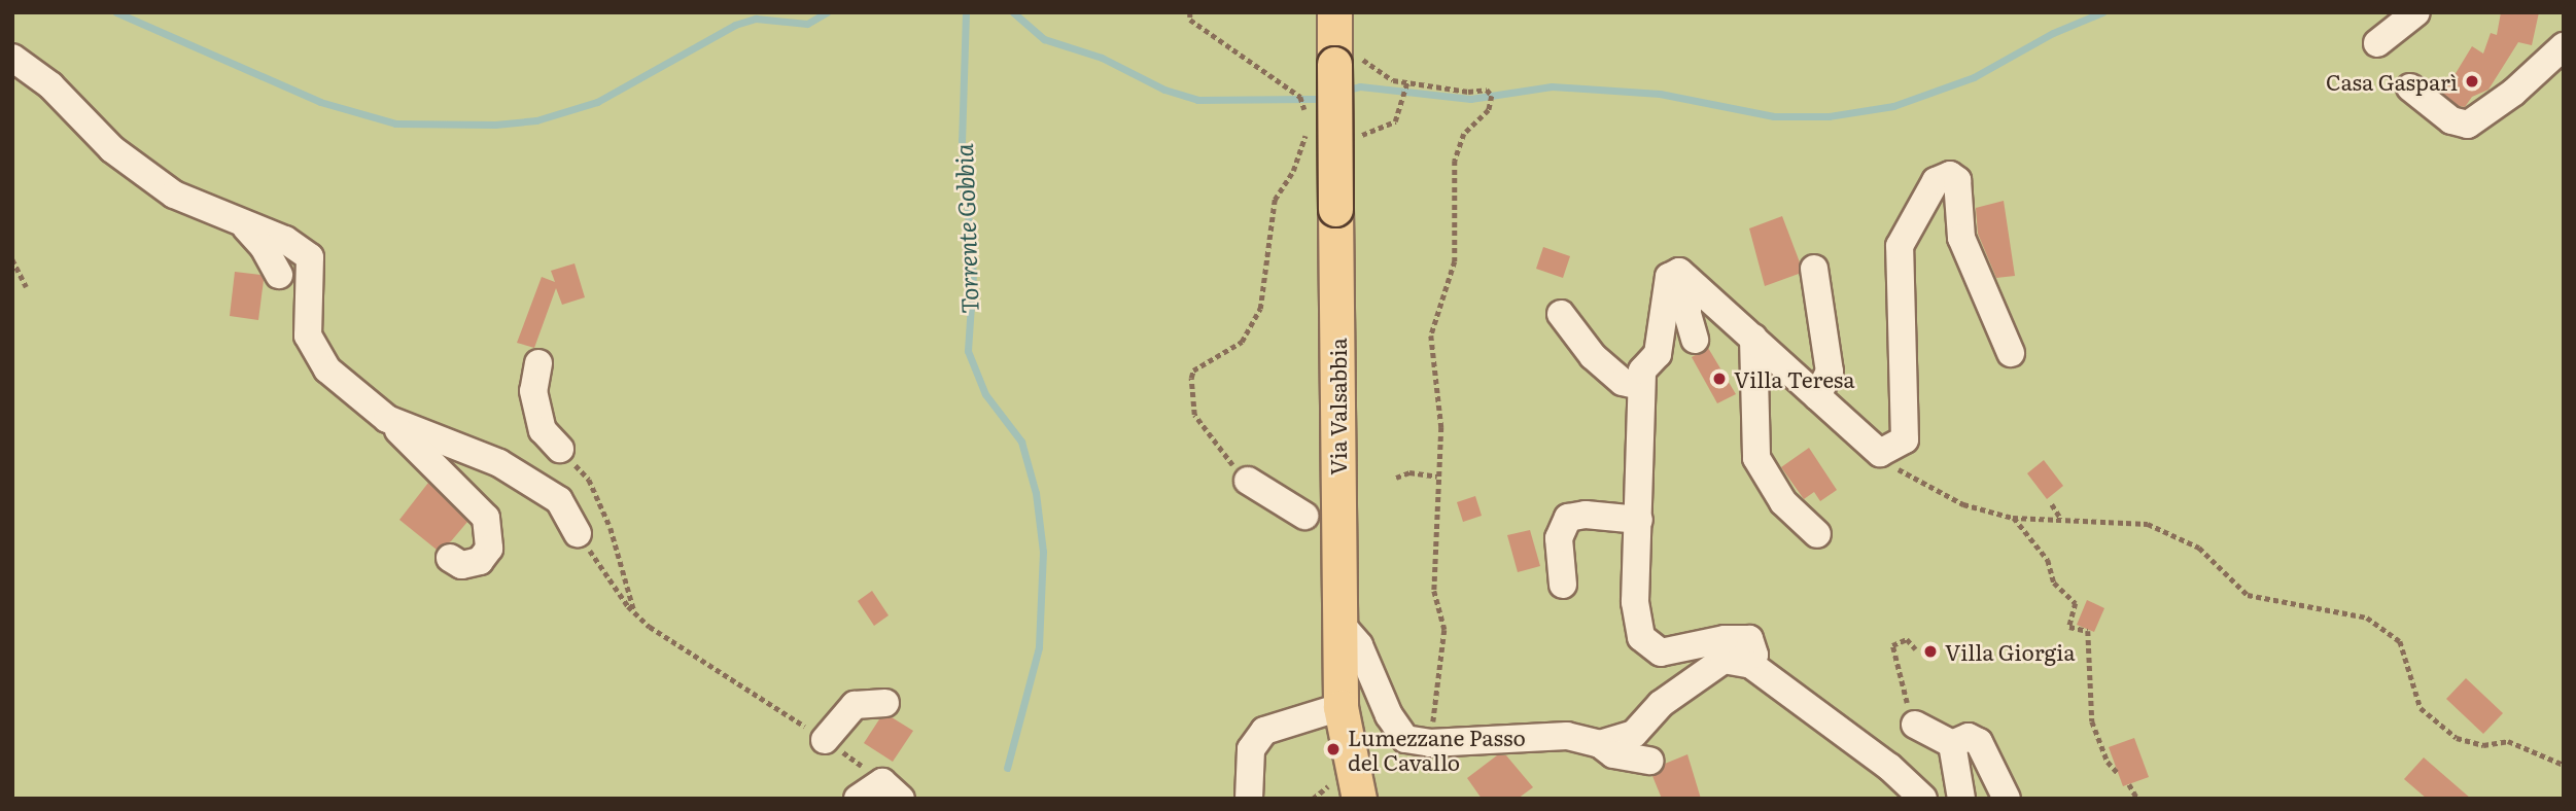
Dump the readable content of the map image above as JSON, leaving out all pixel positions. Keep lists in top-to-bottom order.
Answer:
{
  "streets": {
    "main road": ["Via Valsabbia"]
  },
  "water": ["Torrente Gobbia"],
  "places": [
    "Casa Gasparì",
    "Villa Teresa",
    "Villa Giorgia",
    "Lumezzane Passo del Cavallo"
  ]
}
